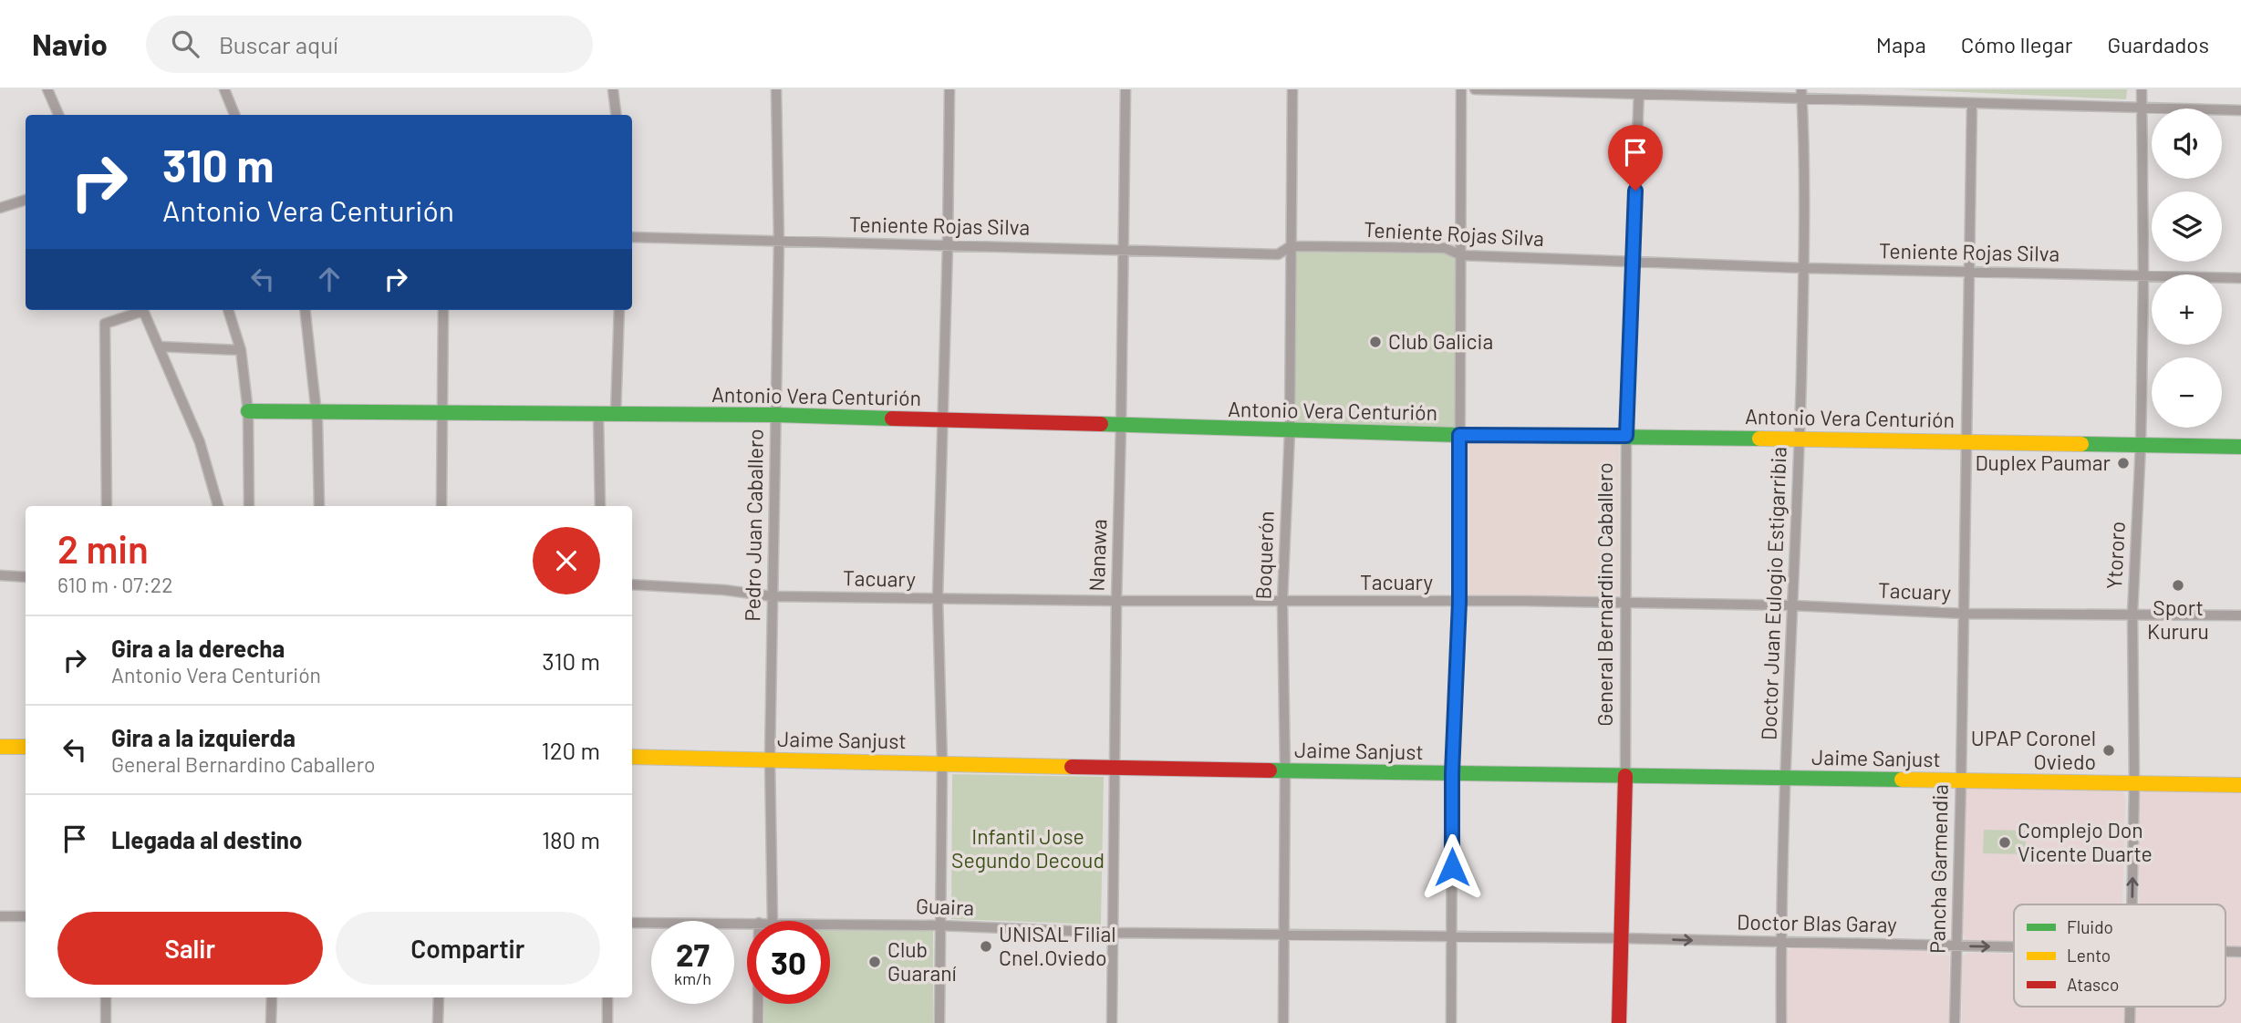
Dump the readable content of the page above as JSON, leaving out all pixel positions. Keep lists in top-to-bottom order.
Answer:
{
  "streets": {
    "street": [
      "Teniente Rojas Silva",
      "Antonio Vera Centurión",
      "Pedro Juan Caballero",
      "Nanawa",
      "Boquerón",
      "Ytororo",
      "Tacuary",
      "Doctor Juan Eulogio Estigarribia",
      "General Bernardino Caballero",
      "Jaime Sanjust",
      "Pancha Garmendia",
      "Guaira",
      "Doctor Blas Garay"
    ]
  },
  "crossings": [
    ["Teniente Rojas Silva", "Pedro Juan Caballero"],
    ["Teniente Rojas Silva", "Nanawa"],
    ["Teniente Rojas Silva", "Boquerón"],
    ["Teniente Rojas Silva", "Ytororo"],
    ["Teniente Rojas Silva", "Doctor Juan Eulogio Estigarribia"],
    ["Teniente Rojas Silva", "General Bernardino Caballero"],
    ["Teniente Rojas Silva", "Pancha Garmendia"],
    ["Antonio Vera Centurión", "Pedro Juan Caballero"],
    ["Antonio Vera Centurión", "Nanawa"],
    ["Antonio Vera Centurión", "Boquerón"],
    ["Antonio Vera Centurión", "Ytororo"],
    ["Antonio Vera Centurión", "Doctor Juan Eulogio Estigarribia"],
    ["Antonio Vera Centurión", "General Bernardino Caballero"],
    ["Antonio Vera Centurión", "Pancha Garmendia"],
    ["Pedro Juan Caballero", "Tacuary"],
    ["Pedro Juan Caballero", "Jaime Sanjust"],
    ["Nanawa", "Tacuary"],
    ["Nanawa", "Jaime Sanjust"],
    ["Nanawa", "Guaira"],
    ["Boquerón", "Tacuary"],
    ["Boquerón", "Jaime Sanjust"],
    ["Boquerón", "Guaira"],
    ["Ytororo", "Tacuary"],
    ["Ytororo", "Jaime Sanjust"],
    ["Tacuary", "Doctor Juan Eulogio Estigarribia"],
    ["Tacuary", "General Bernardino Caballero"],
    ["Tacuary", "Pancha Garmendia"],
    ["Doctor Juan Eulogio Estigarribia", "Jaime Sanjust"],
    ["Doctor Juan Eulogio Estigarribia", "Doctor Blas Garay"],
    ["General Bernardino Caballero", "Jaime Sanjust"],
    ["General Bernardino Caballero", "Doctor Blas Garay"],
    ["Jaime Sanjust", "Pancha Garmendia"],
    ["Pancha Garmendia", "Doctor Blas Garay"],
    ["Guaira", "Doctor Blas Garay"]
  ],
  "one_way": ["Doctor Blas Garay"],
  "parks": ["Infantil Jose Segundo Decoud"],
  "places": [
    "Club Galicia",
    "Duplex Paumar",
    "Sport Kururu",
    "UPAP Coronel Oviedo",
    "Complejo Don Vicente Duarte",
    "UNISAL Filial Cnel.Oviedo",
    "Club Guaraní"
  ],
  "legend": ["Fluido", "Lento", "Atasco"],
  "page": {
    "header": "Navio",
    "search": "Buscar aquí",
    "nav": ["Mapa", "Cómo llegar", "Guardados"],
    "map_buttons": ["+", "−"],
    "turn": ["310 m", "Antonio Vera Centurión"],
    "heading": ["2 min", "610 m · 07:22"],
    "list": [
      {
        "name": "Gira a la derecha",
        "note": "Antonio Vera Centurión",
        "value": "310 m"
      },
      {
        "name": "Gira a la izquierda",
        "note": "General Bernardino Caballero",
        "value": "120 m"
      },
      {
        "name": "Llegada al destino",
        "value": "180 m"
      }
    ],
    "buttons": ["Salir", "Compartir"],
    "speed": "27 km/h",
    "limit": "30"
  }
}
